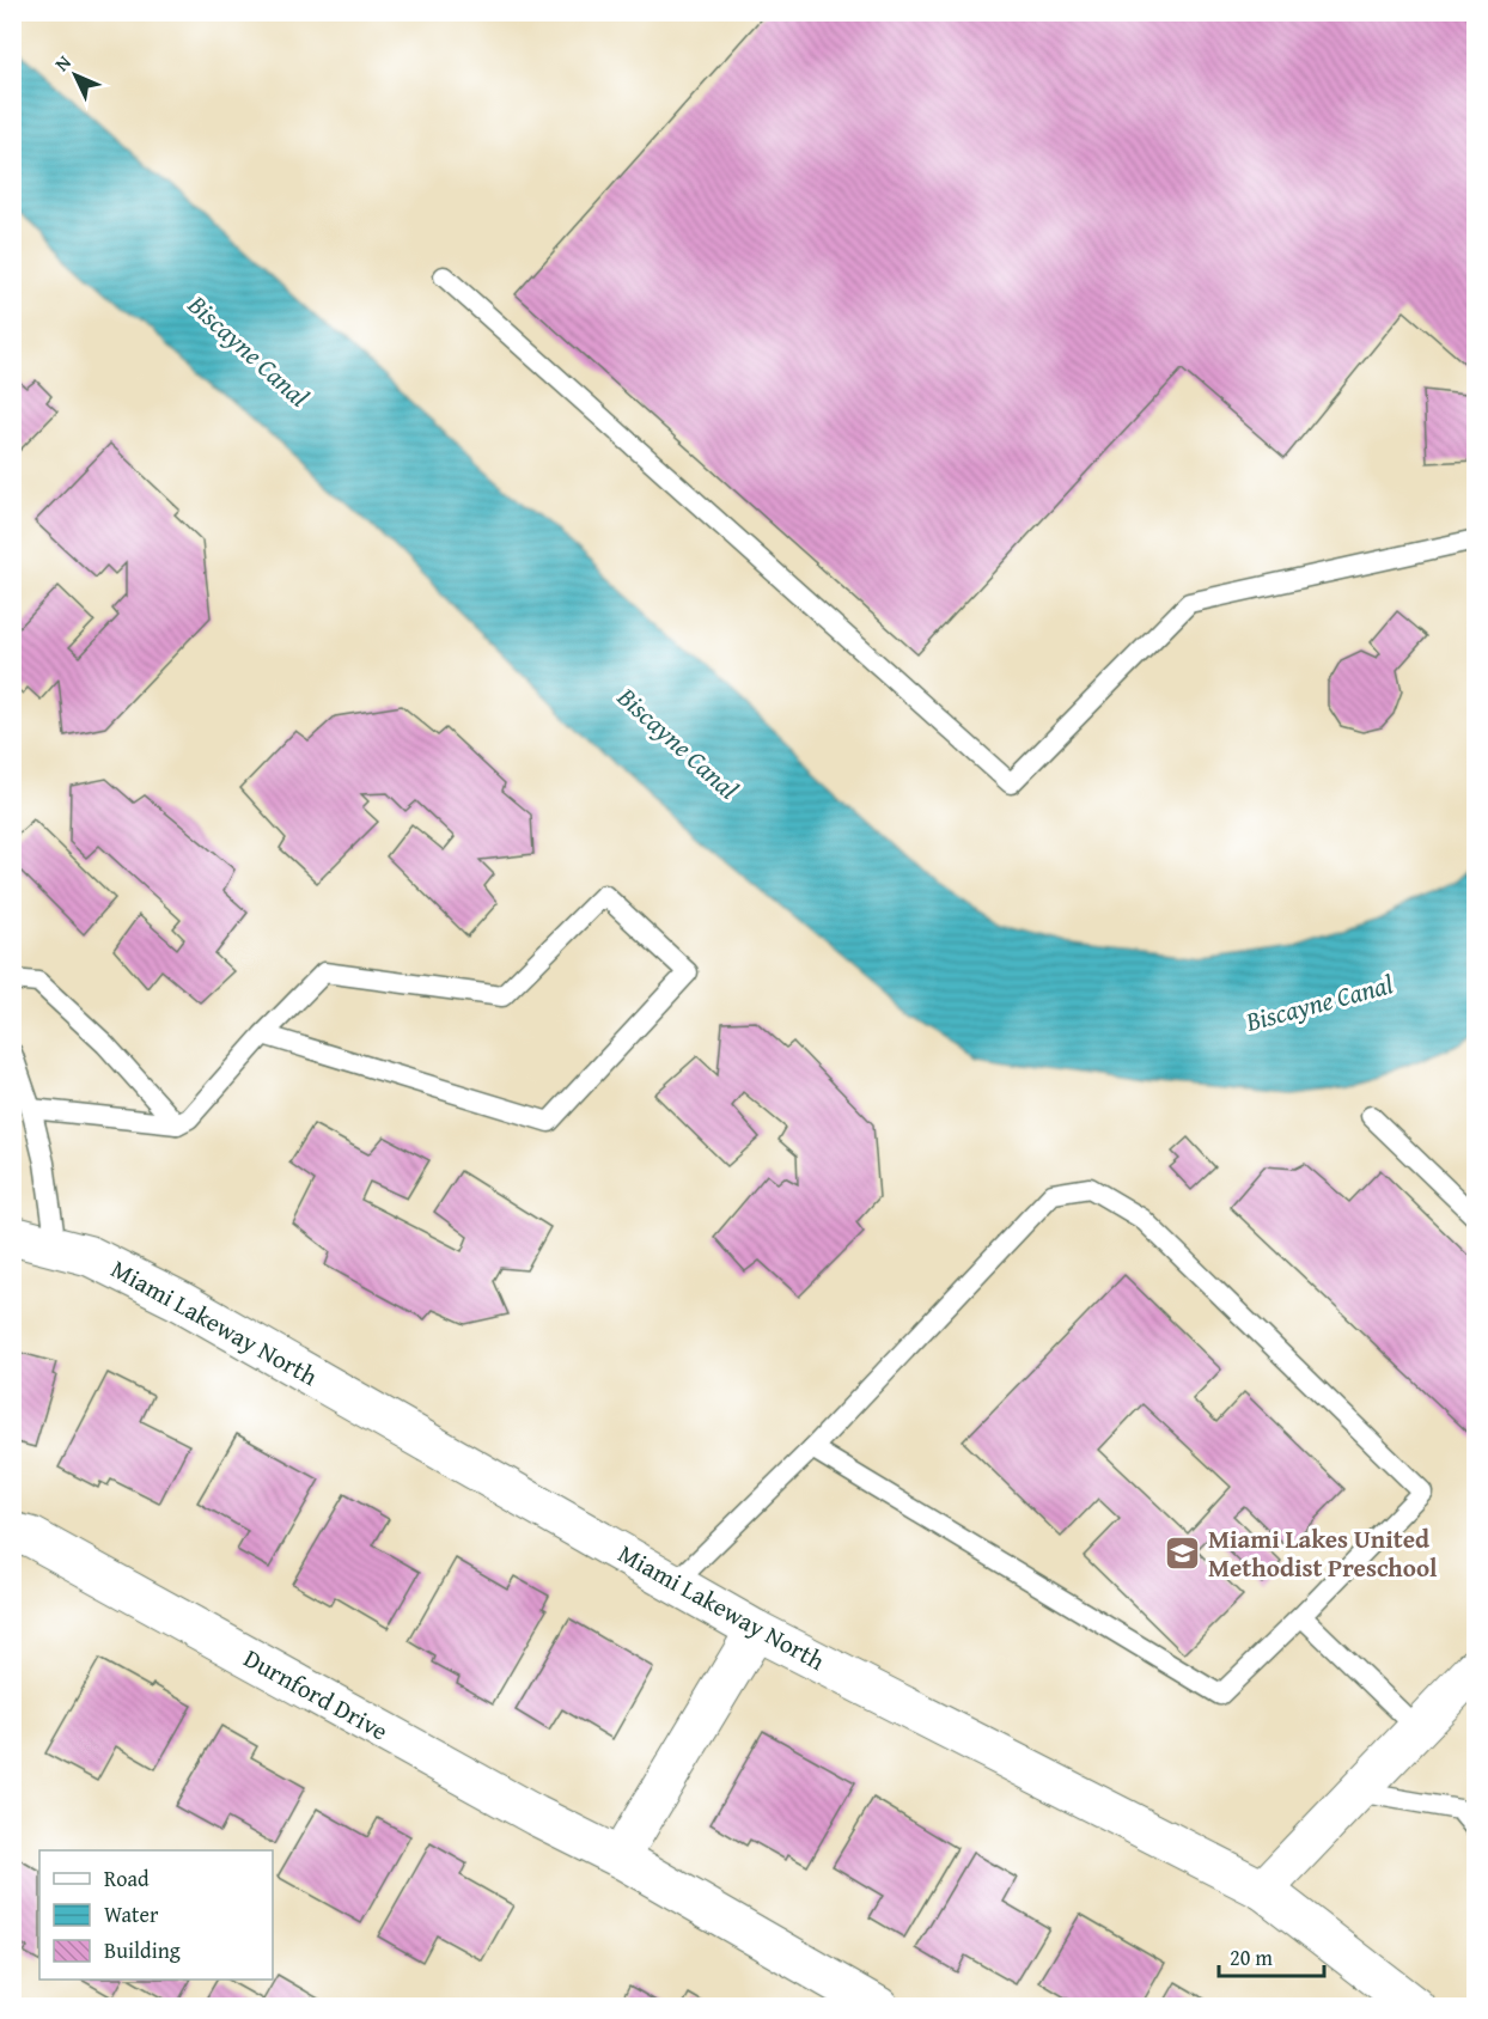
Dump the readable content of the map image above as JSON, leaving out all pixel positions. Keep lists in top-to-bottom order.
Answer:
{
  "streets": {
    "street": ["Miami Lakeway North", "Durnford Drive"]
  },
  "water": ["Biscayne Canal"],
  "places": {
    "school or university": ["Miami Lakes United Methodist Preschool"]
  },
  "legend": ["Road", "Water", "Building"],
  "scale_bar": "20 m",
  "north": "top left"
}
